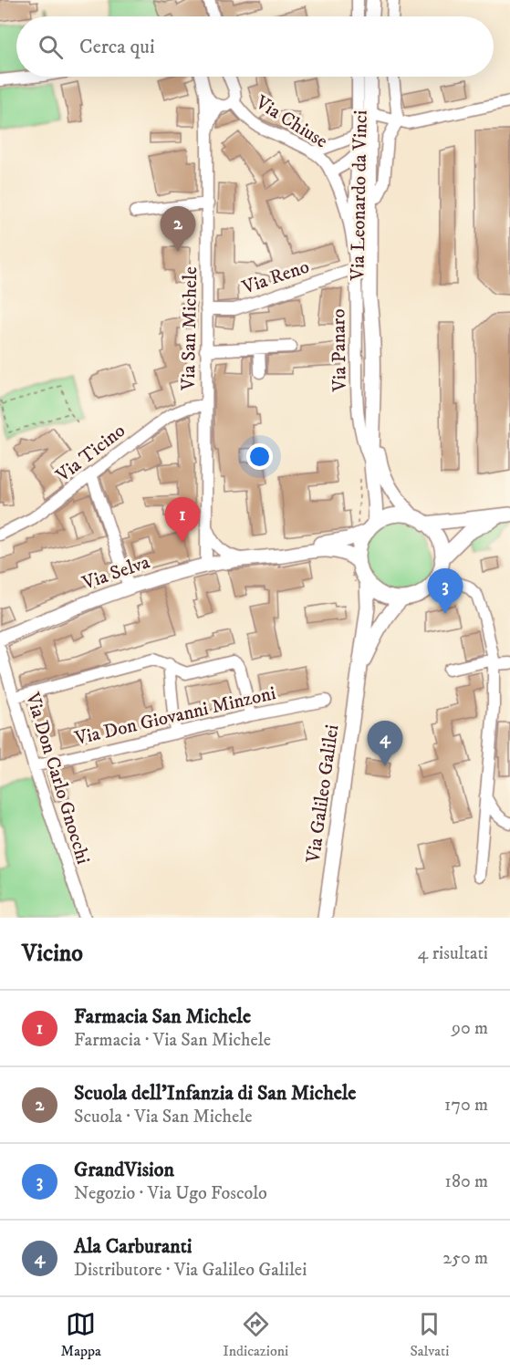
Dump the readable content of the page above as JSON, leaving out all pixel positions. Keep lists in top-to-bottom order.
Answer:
{
  "streets": {
    "main road": ["Via Leonardo da Vinci", "Via Selva", "Via Galileo Galilei"],
    "street": [
      "Via Chiuse",
      "Via Reno",
      "Via San Michele",
      "Via Panaro",
      "Via Ticino",
      "Via Don Giovanni Minzoni",
      "Via Don Carlo Gnocchi"
    ]
  },
  "crossings": [
    ["Via Chiuse", "Via Panaro"],
    ["Via Leonardo da Vinci", "Via Panaro"],
    ["Via Leonardo da Vinci", "Via Selva"],
    ["Via Reno", "Via San Michele"],
    ["Via Reno", "Via Panaro"],
    ["Via San Michele", "Via Ticino"],
    ["Via San Michele", "Via Selva"],
    ["Via Don Giovanni Minzoni", "Via Don Carlo Gnocchi"]
  ],
  "page": {
    "search": "Cerca qui",
    "pins": [
      "2",
      "1",
      "3",
      "4"
    ],
    "heading": ["Vicino", "4 risultati"],
    "list": [
      {
        "mark": "1",
        "name": "Farmacia San Michele",
        "note": "Farmacia · Via San Michele",
        "value": "90 m"
      },
      {
        "mark": "2",
        "name": "Scuola dell'Infanzia di San Michele",
        "note": "Scuola · Via San Michele",
        "value": "170 m"
      },
      {
        "mark": "3",
        "name": "GrandVision",
        "note": "Negozio · Via Ugo Foscolo",
        "value": "180 m"
      },
      {
        "mark": "4",
        "name": "Ala Carburanti",
        "note": "Distributore · Via Galileo Galilei",
        "value": "250 m"
      }
    ],
    "nav": ["Mappa", "Indicazioni", "Salvati"]
  }
}
